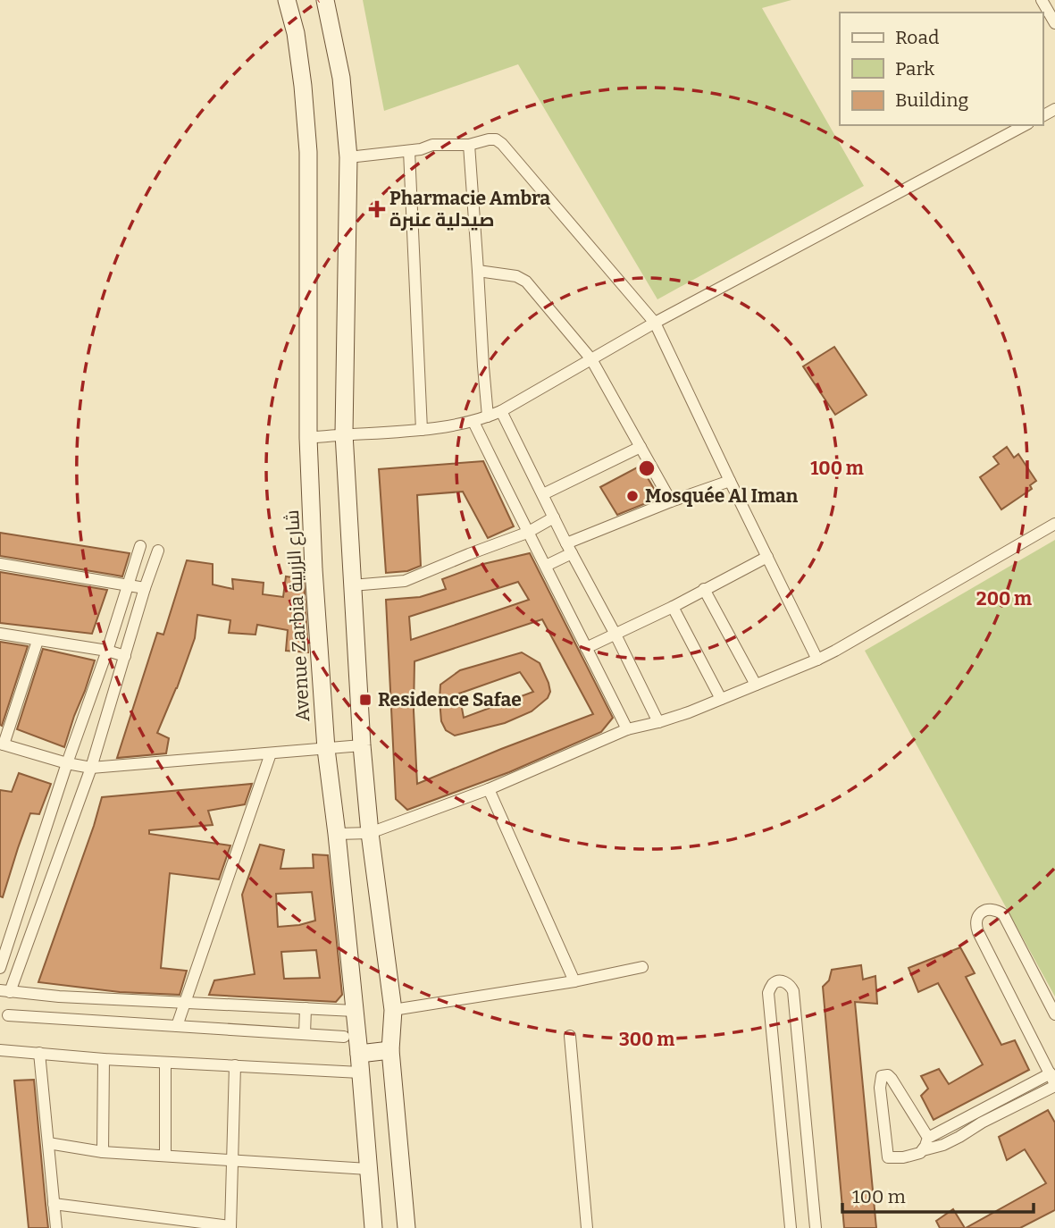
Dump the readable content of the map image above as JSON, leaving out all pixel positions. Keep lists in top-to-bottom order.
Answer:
{
  "streets": {
    "main road": ["Avenue Zarbia شارع الزربية"]
  },
  "places": {
    "health": ["Pharmacie Ambra صيدلية عنبرة"],
    "other": ["Mosquée Al Iman"],
    "transit": ["Residence Safae"]
  },
  "legend": ["Road", "Park", "Building"],
  "scale_bar": "100 m",
  "rings": ["100 m", "200 m", "300 m"]
}
